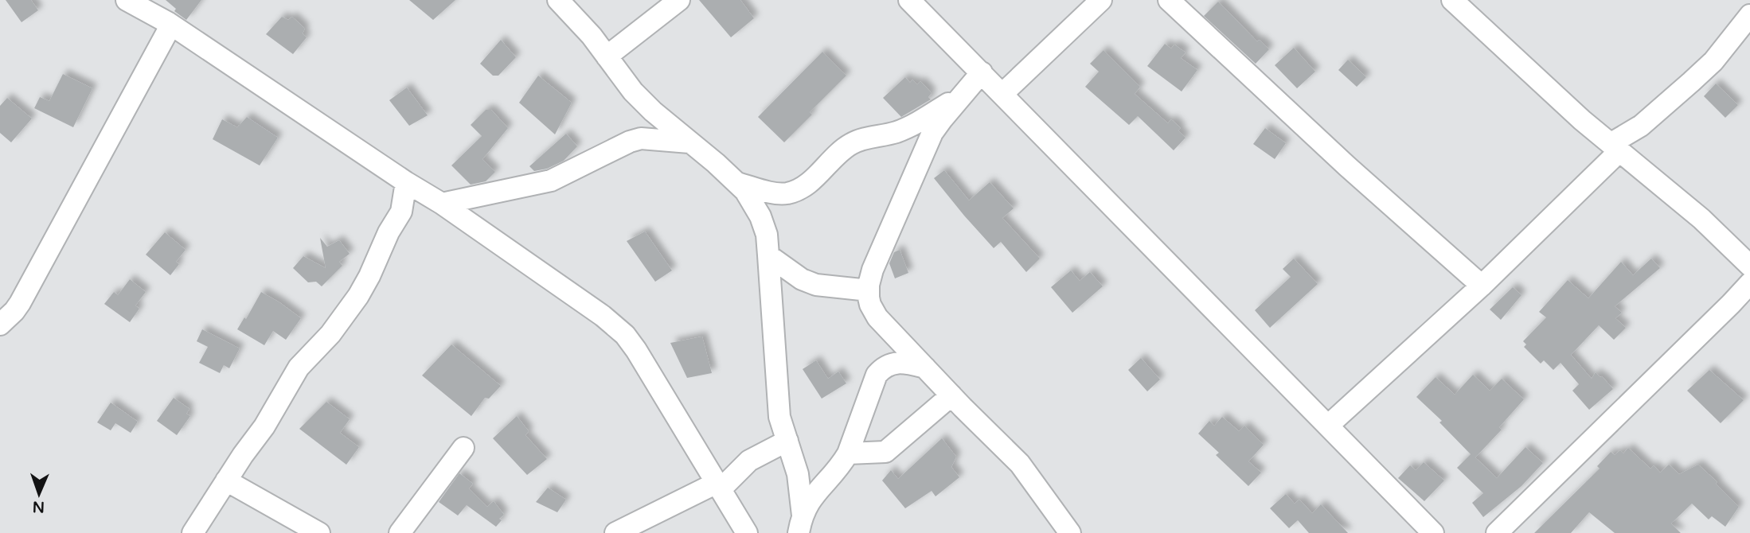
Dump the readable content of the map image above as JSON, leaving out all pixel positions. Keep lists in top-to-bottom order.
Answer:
{
  "north": "bottom"
}
